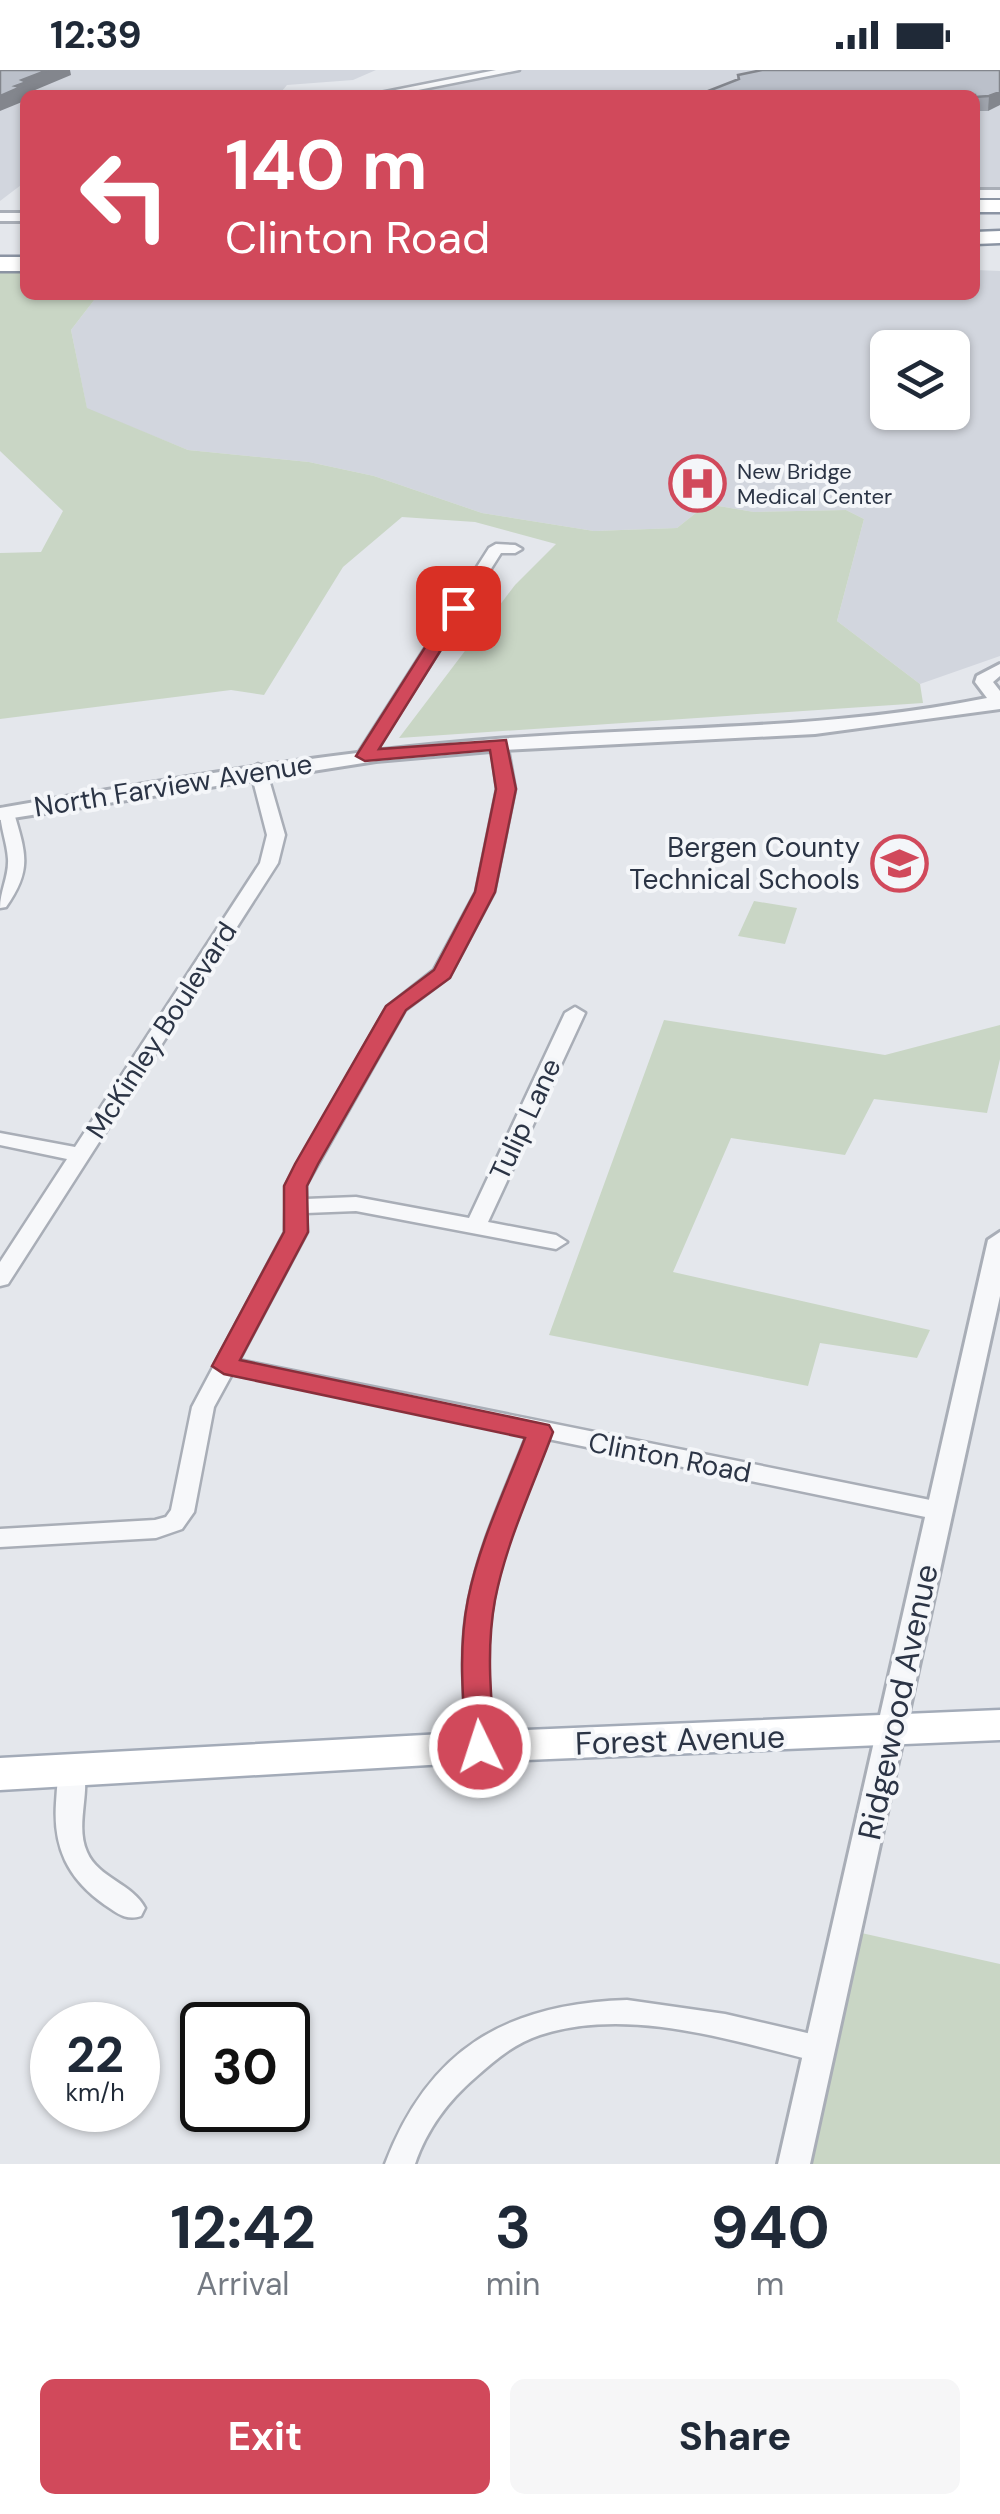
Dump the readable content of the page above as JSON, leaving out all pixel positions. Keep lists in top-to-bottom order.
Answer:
{
  "streets": {
    "main road": ["Forest Avenue"],
    "street": [
      "North Farview Avenue",
      "McKinley Boulevard",
      "Tulip Lane",
      "Clinton Road",
      "Ridgewood Avenue"
    ]
  },
  "crossings": [
    ["North Farview Avenue", "McKinley Boulevard"],
    ["Clinton Road", "Ridgewood Avenue"],
    ["Ridgewood Avenue", "Forest Avenue"]
  ],
  "places": {
    "hospital": ["New Bridge Medical Center"],
    "school or university": ["Bergen County Technical Schools"]
  },
  "page": {
    "status": "12:39",
    "turn": ["140 m", "Clinton Road"],
    "speed": "22 km/h",
    "limit": "30",
    "eta": [
      "12:42",
      "Arrival",
      "3",
      "min",
      "940",
      "m"
    ],
    "buttons": ["Exit", "Share"]
  }
}
